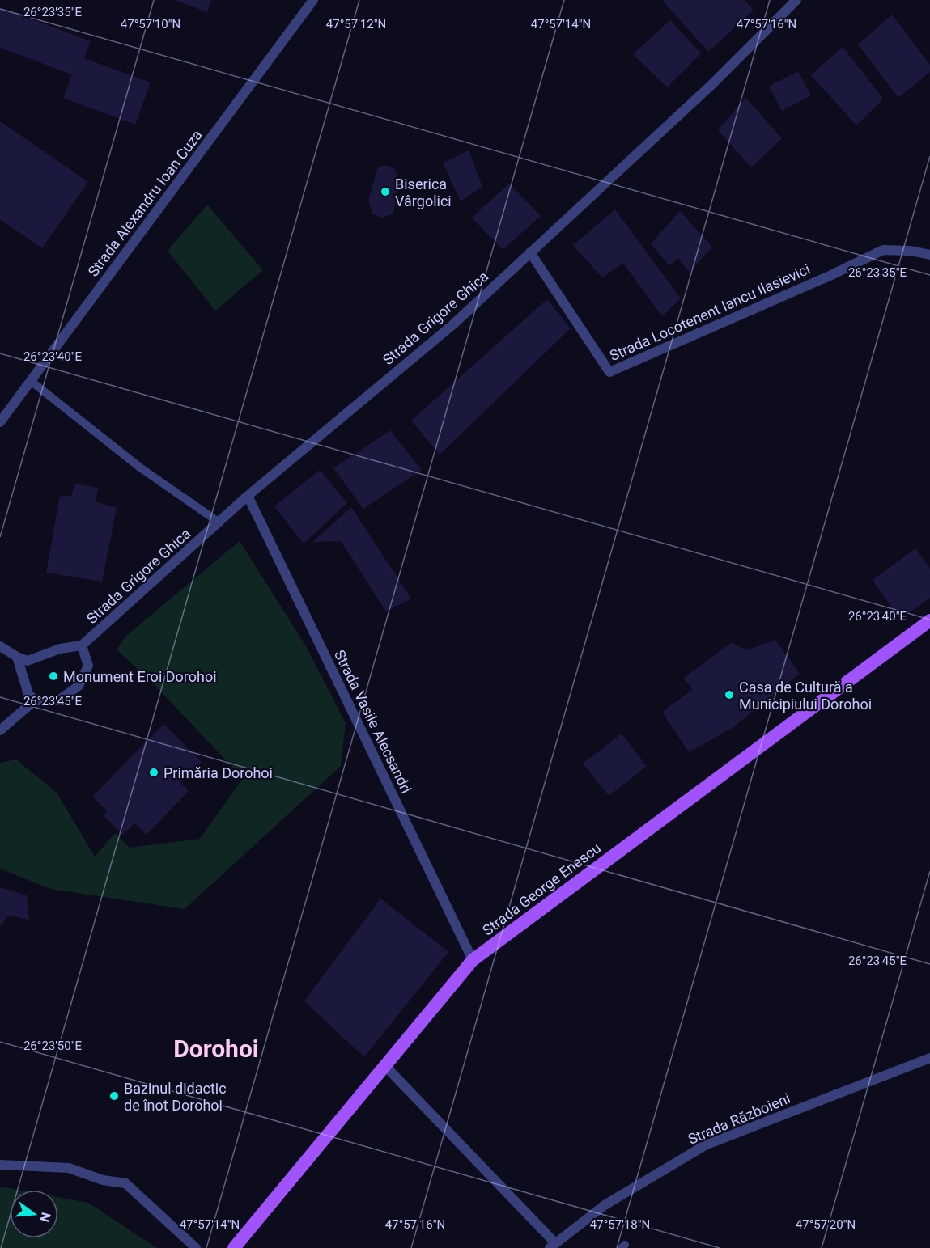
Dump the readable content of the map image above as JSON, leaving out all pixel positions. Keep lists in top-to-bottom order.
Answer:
{
  "streets": {
    "main road": ["Strada George Enescu"],
    "street": [
      "Strada Alexandru Ioan Cuza",
      "Strada Locotenent Iancu Ilasievici",
      "Strada Grigore Ghica",
      "Strada Vasile Alecsandri",
      "Strada Războieni"
    ]
  },
  "crossings": [
    ["Strada Locotenent Iancu Ilasievici", "Strada Grigore Ghica"],
    ["Strada Grigore Ghica", "Strada Vasile Alecsandri"],
    ["Strada Vasile Alecsandri", "Strada George Enescu"]
  ],
  "districts": ["Dorohoi"],
  "places": [
    "Biserica Vârgolici",
    "Monument Eroi Dorohoi",
    "Casa de Cultură a Municipiului Dorohoi",
    "Primăria Dorohoi",
    "Bazinul didactic de înot Dorohoi"
  ],
  "north": "right",
  "coordinates": [
    "26°23'35\"E",
    "47°57'10\"N",
    "47°57'12\"N",
    "47°57'14\"N",
    "47°57'16\"N",
    "26°23'40\"E",
    "26°23'45\"E",
    "26°23'50\"E",
    "47°57'18\"N",
    "47°57'20\"N"
  ]
}
